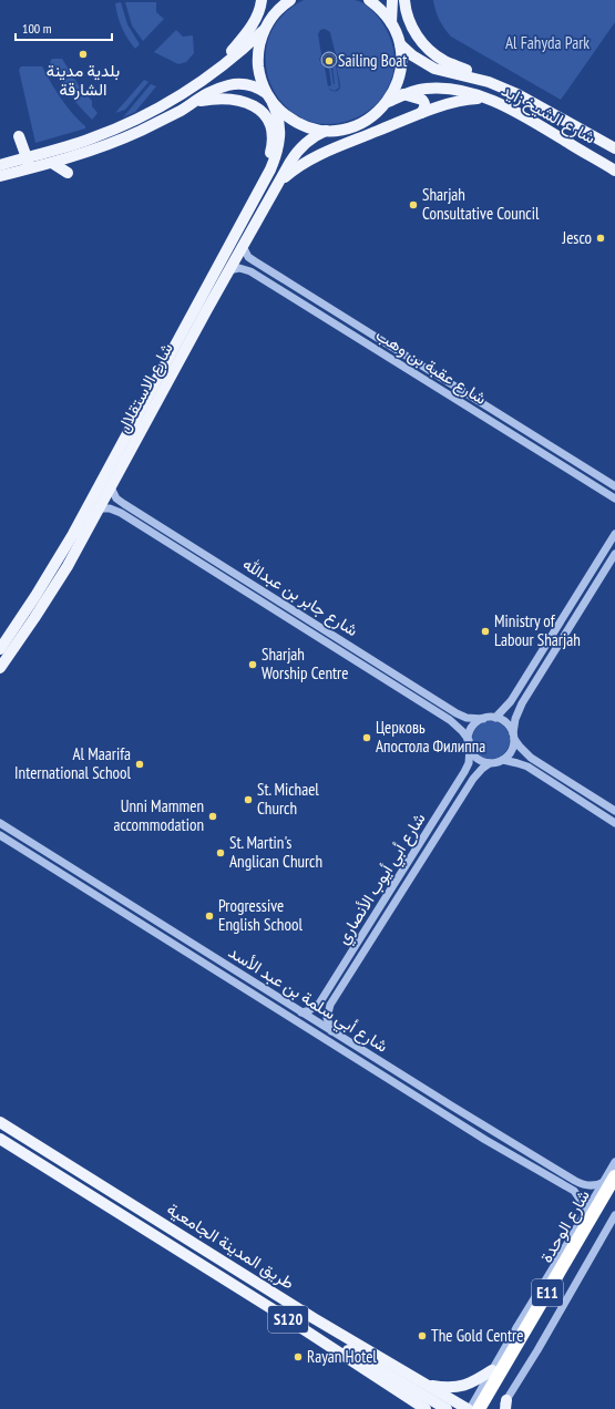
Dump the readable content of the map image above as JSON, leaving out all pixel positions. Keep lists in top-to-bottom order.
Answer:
{
  "streets": {
    "highway": ["شارع الوحدة", "E11"],
    "main road": [
      "شارع الشيخ زايد",
      "شارع الاستقلال",
      "طريق المدينة الجامعية",
      "S120"
    ],
    "street": [
      "شارع عقبة بن وهب",
      "شارع جابر بن عبدالله",
      "شارع أبي أيوب الأنصاري",
      "شارع أبي سلمة بن عبد الأسد"
    ]
  },
  "crossings": [
    ["شارع عقبة بن وهب", "شارع الاستقلال"],
    ["شارع الاستقلال", "شارع جابر بن عبدالله"],
    ["شارع جابر بن عبدالله", "شارع أبي أيوب الأنصاري"],
    ["شارع أبي أيوب الأنصاري", "شارع أبي سلمة بن عبد الأسد"],
    ["شارع أبي سلمة بن عبد الأسد", "شارع الوحدة"]
  ],
  "parks": ["Al Fahyda Park"],
  "places": [
    "بلدية مدينة الشارقة",
    "Sailing Boat",
    "Sharjah Consultative Council",
    "Jesco",
    "Ministry of Labour Sharjah",
    "Sharjah Worship Centre",
    "Церковь Апостола Филиппа",
    "Al Maarifa International School",
    "St. Michael Church",
    "Unni Mammen accommodation",
    "St. Martin's Anglican Church",
    "Progressive English School",
    "The Gold Centre",
    "Rayan Hotel"
  ],
  "scale_bar": "100 m"
}
